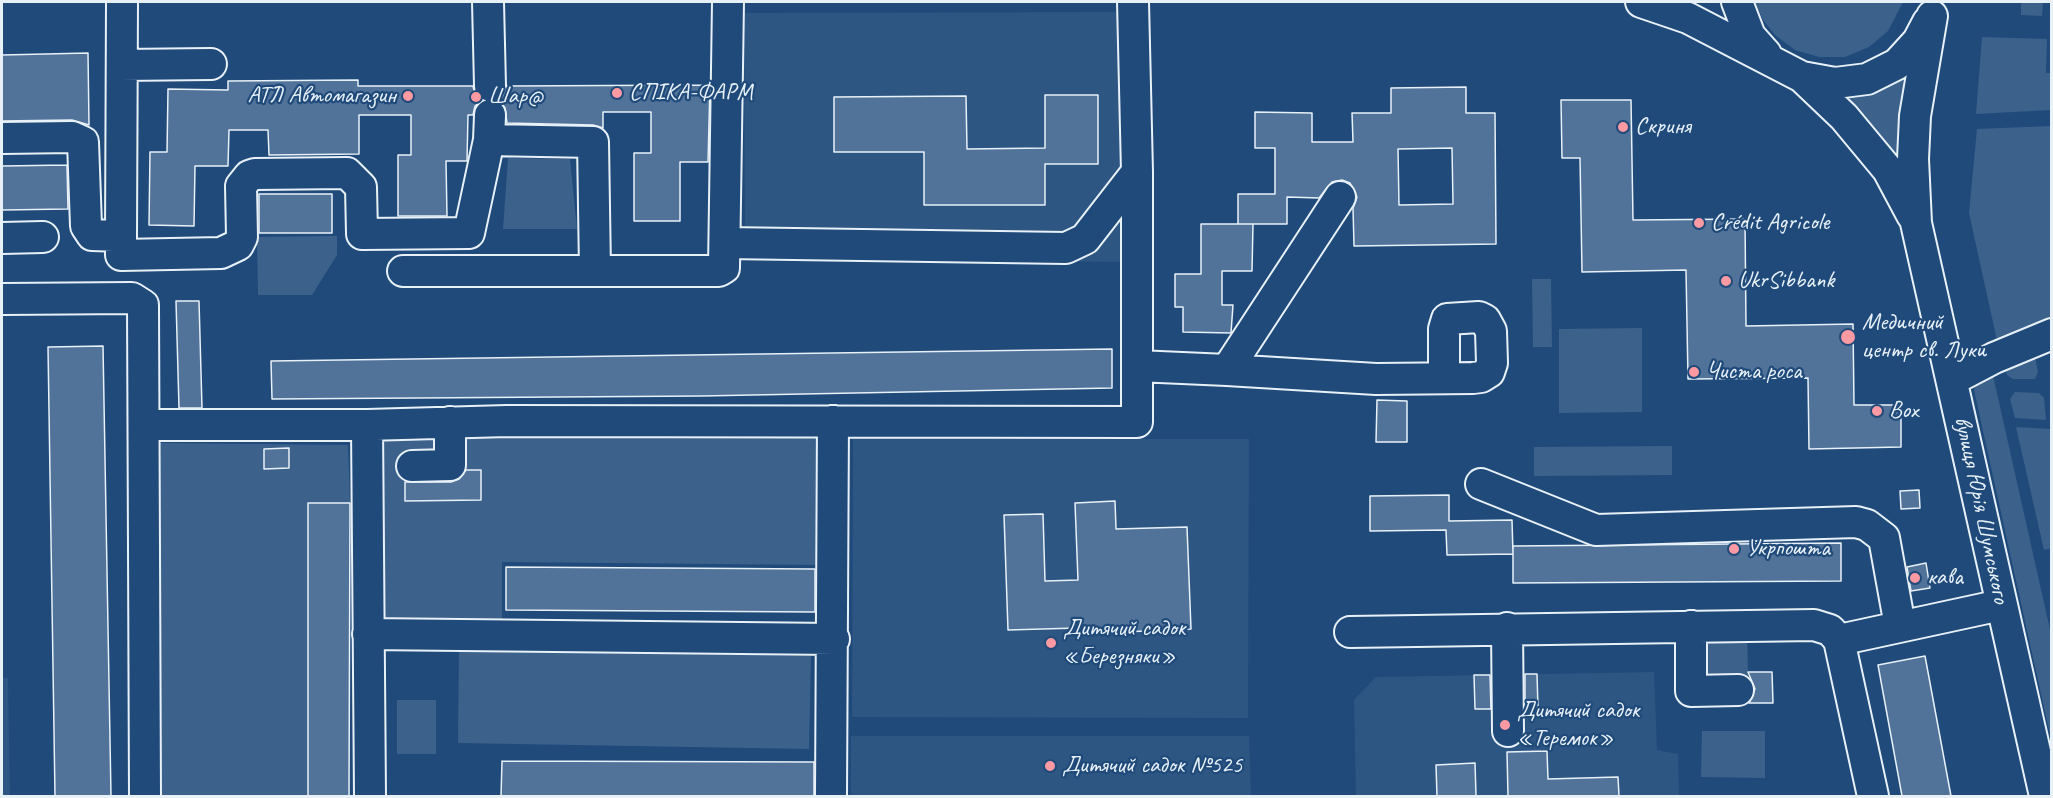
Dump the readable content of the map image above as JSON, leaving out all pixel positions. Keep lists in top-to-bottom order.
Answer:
{
  "streets": {
    "street": ["вулиця Юрія Шумського"]
  },
  "places": [
    "СПІКА-ФАРМ",
    "АТЛ Автомагазин",
    "Шар@",
    "Скриня",
    "Crédit Agricole",
    "UkrSibbank",
    "Медичний центр св. Луки",
    "Чиста роса",
    "Box",
    "Укрпошта",
    "кава",
    "Дитячий садок «Березняки»",
    "Дитячий садок «Теремок»",
    "Дитячий садок №525"
  ]
}
